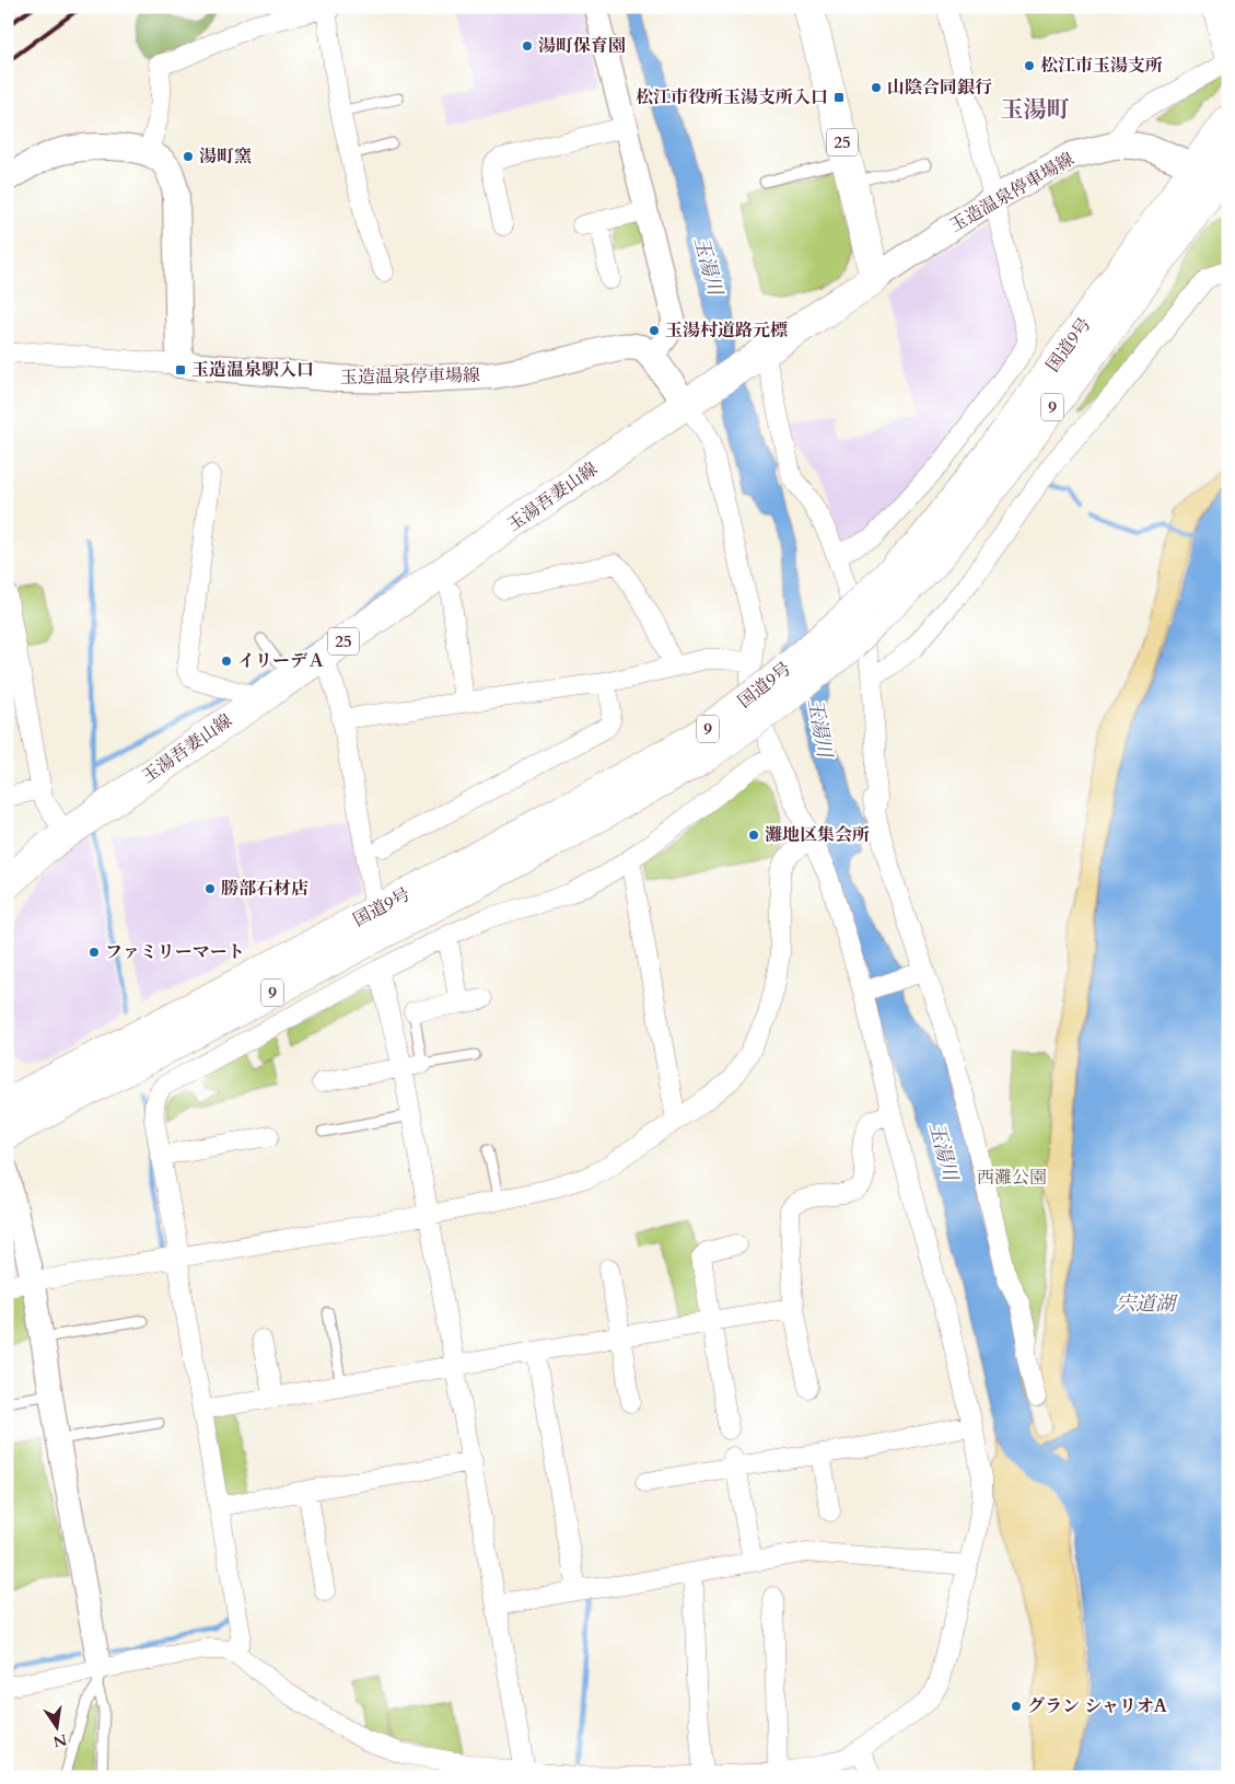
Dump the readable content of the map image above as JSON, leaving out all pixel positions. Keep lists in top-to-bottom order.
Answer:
{
  "streets": {
    "main road": [
      "25",
      "玉造温泉停車場線",
      "国道9号",
      "9",
      "玉湯吾妻山線"
    ]
  },
  "crossings": [
    ["25", "玉造温泉停車場線"],
    ["25", "玉湯吾妻山線"],
    ["玉造温泉停車場線", "国道9号"],
    ["玉造温泉停車場線", "玉湯吾妻山線"]
  ],
  "districts": ["玉湯町"],
  "water": ["玉湯川", "宍道湖"],
  "parks": ["西灘公園"],
  "places": {
    "other": [
      "湯町保育園",
      "松江市玉湯支所",
      "山陰合同銀行",
      "湯町窯",
      "玉湯村道路元標",
      "イリーデＡ",
      "灘地区集会所",
      "勝部石材店",
      "ファミリーマート",
      "グラン シャリオA"
    ],
    "transit": ["松江市役所玉湯支所入口", "玉造温泉駅入口"]
  },
  "north": "bottom"
}
